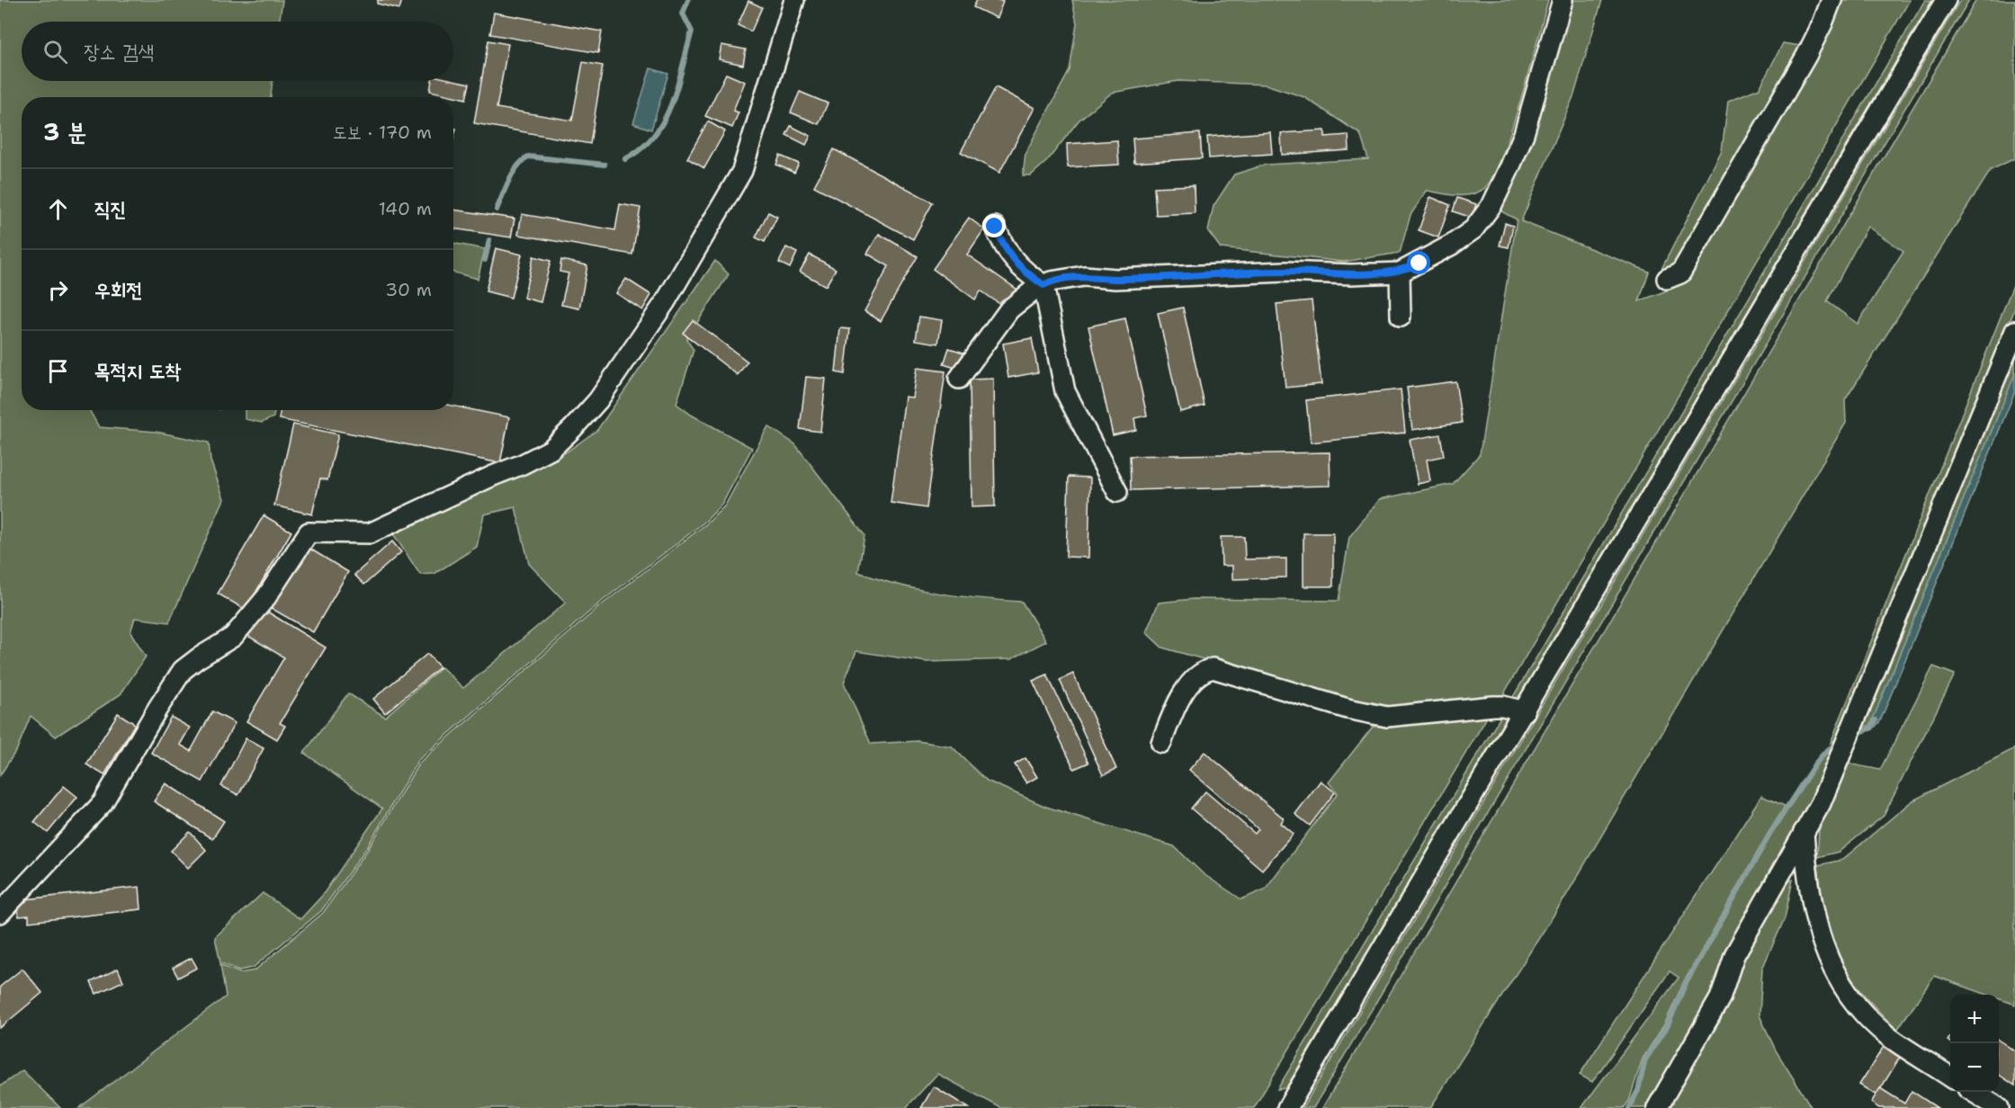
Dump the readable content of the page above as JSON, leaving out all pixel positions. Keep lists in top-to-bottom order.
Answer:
{
  "page": {
    "search": "장소 검색",
    "heading": ["3 분", "도보 · 170 m"],
    "list": [
      ["직진", "140 m"],
      ["우회전", "30 m"],
      "목적지 도착"
    ],
    "map_buttons": ["+", "−"]
  }
}
